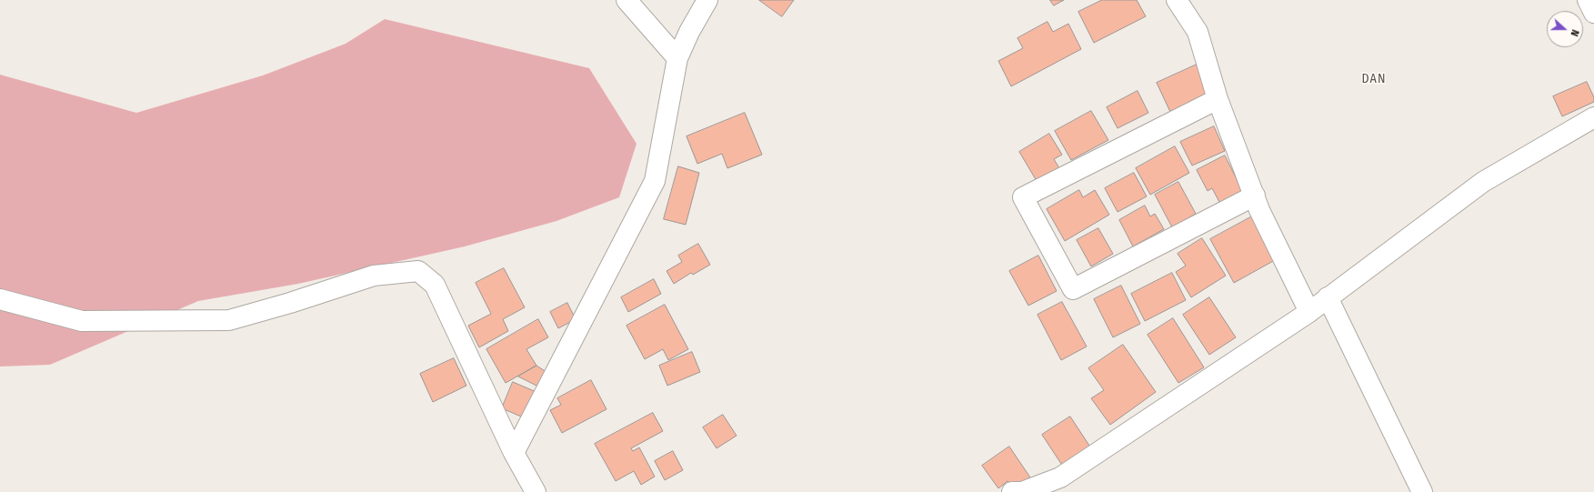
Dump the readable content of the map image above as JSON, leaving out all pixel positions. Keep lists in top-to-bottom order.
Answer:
{
  "districts": ["DAN"],
  "north": "right"
}
